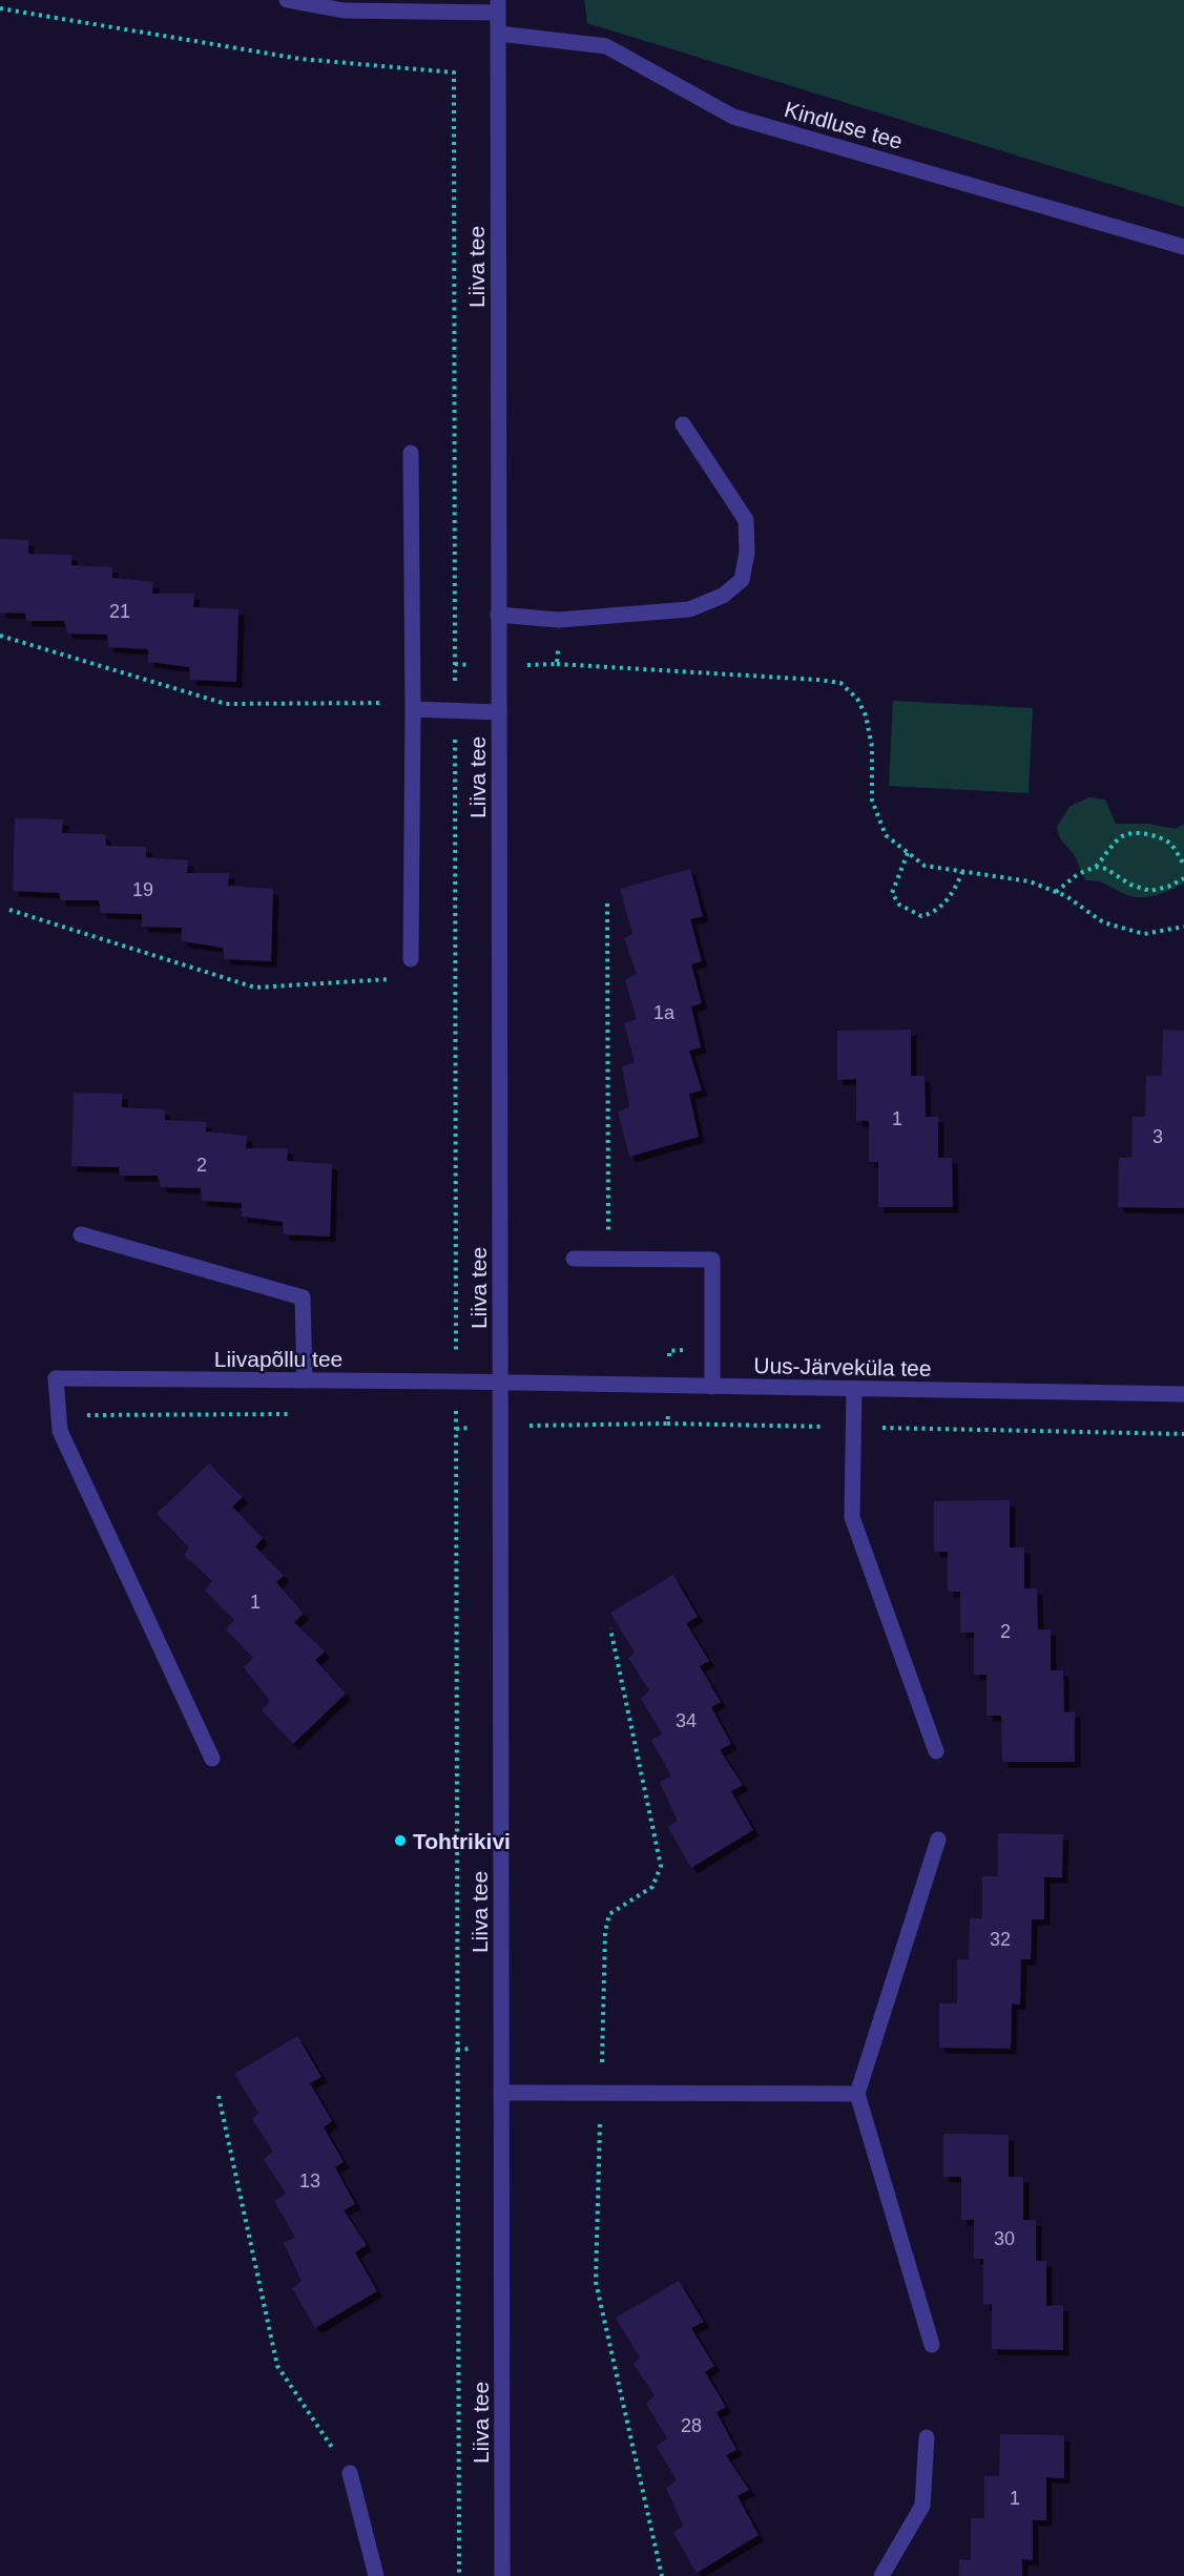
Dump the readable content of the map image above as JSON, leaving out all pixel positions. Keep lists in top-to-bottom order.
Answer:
{
  "streets": {
    "street": [
      "Kindluse tee",
      "Liiva tee",
      "Liivapõllu tee",
      "Uus-Järveküla tee"
    ]
  },
  "crossings": [
    ["Kindluse tee", "Liiva tee"],
    ["Liiva tee", "Liivapõllu tee"],
    ["Liiva tee", "Uus-Järveküla tee"],
    ["Liivapõllu tee", "Uus-Järveküla tee"]
  ],
  "places": ["Tohtrikivi"],
  "house_numbers": [
    "21",
    "19",
    "1a",
    "1",
    "3",
    "2",
    "1",
    "2",
    "34",
    "32",
    "13",
    "30",
    "28",
    "1"
  ]
}
